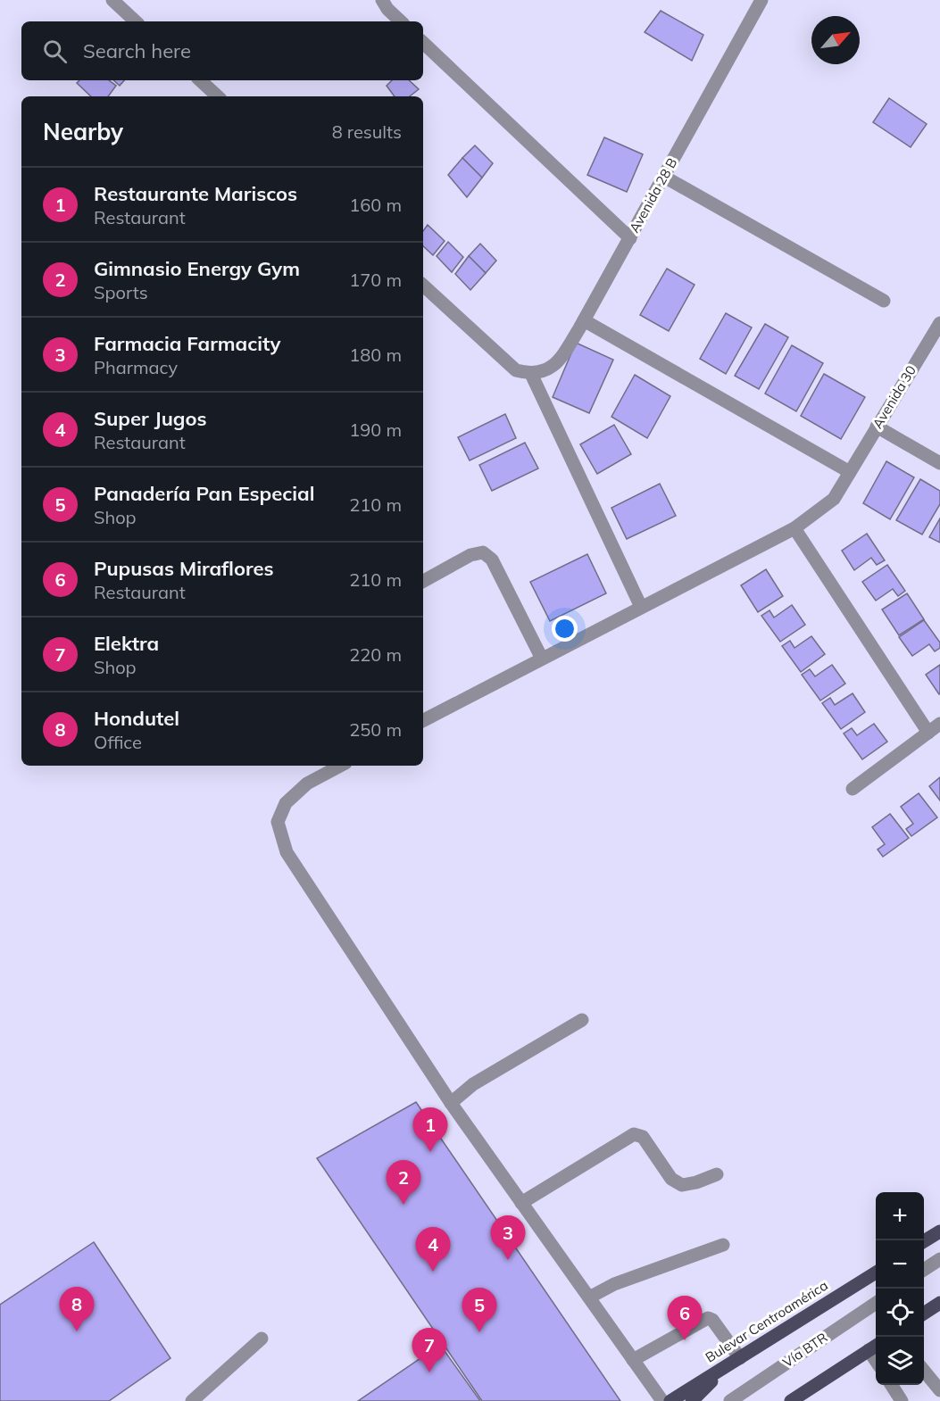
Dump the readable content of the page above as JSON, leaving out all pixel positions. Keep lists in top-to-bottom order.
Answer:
{
  "streets": {
    "main road": ["Bulevar Centroamérica"],
    "street": ["Avenida 28 B", "Avenida 30", "Vía BTR"]
  },
  "north": "top right",
  "page": {
    "search": "Search here",
    "heading": ["Nearby", "8 results"],
    "list": [
      {
        "mark": "1",
        "name": "Restaurante Mariscos",
        "note": "Restaurant",
        "value": "160 m"
      },
      {
        "mark": "2",
        "name": "Gimnasio Energy Gym",
        "note": "Sports",
        "value": "170 m"
      },
      {
        "mark": "3",
        "name": "Farmacia Farmacity",
        "note": "Pharmacy",
        "value": "180 m"
      },
      {
        "mark": "4",
        "name": "Super Jugos",
        "note": "Restaurant",
        "value": "190 m"
      },
      {
        "mark": "5",
        "name": "Panadería Pan Especial",
        "note": "Shop",
        "value": "210 m"
      },
      {
        "mark": "6",
        "name": "Pupusas Miraflores",
        "note": "Restaurant",
        "value": "210 m"
      },
      {
        "mark": "7",
        "name": "Elektra",
        "note": "Shop",
        "value": "220 m"
      },
      {
        "mark": "8",
        "name": "Hondutel",
        "note": "Office",
        "value": "250 m"
      }
    ],
    "pins": [
      "1",
      "2",
      "3",
      "4",
      "8",
      "5",
      "6",
      "7"
    ],
    "map_buttons": ["+", "−"]
  }
}
